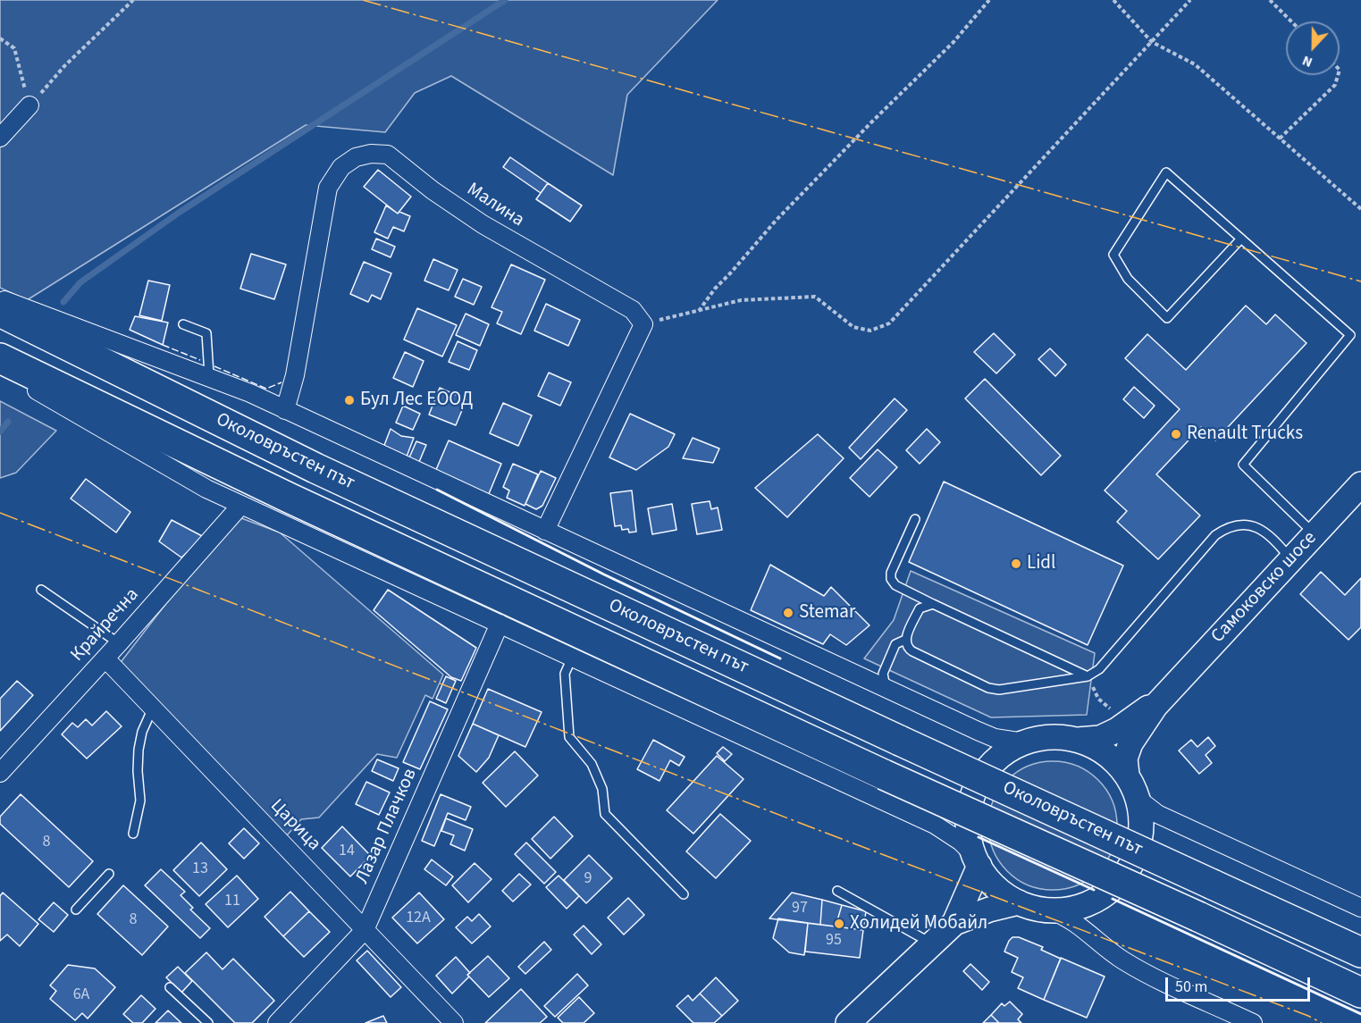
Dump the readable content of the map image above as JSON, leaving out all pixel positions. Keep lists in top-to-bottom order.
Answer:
{
  "streets": {
    "highway": ["Околовръстен път"],
    "main road": ["Самоковско шосе"],
    "street": [
      "Малина",
      "Крайречна",
      "Царица",
      "Лазар Плачков"
    ]
  },
  "crossings": [
    ["Малина", "Околовръстен път"],
    ["Крайречна", "Царица"],
    ["Царица", "Лазар Плачков"]
  ],
  "places": [
    "Бул Лес ЕООД",
    "Renault Trucks",
    "Lidl",
    "Stemar",
    "Холидей Мобайл"
  ],
  "house_numbers": [
    "8",
    "14",
    "13",
    "9",
    "11",
    "97",
    "12А",
    "8",
    "95",
    "6А"
  ],
  "scale_bar": "50 m",
  "north": "bottom"
}
